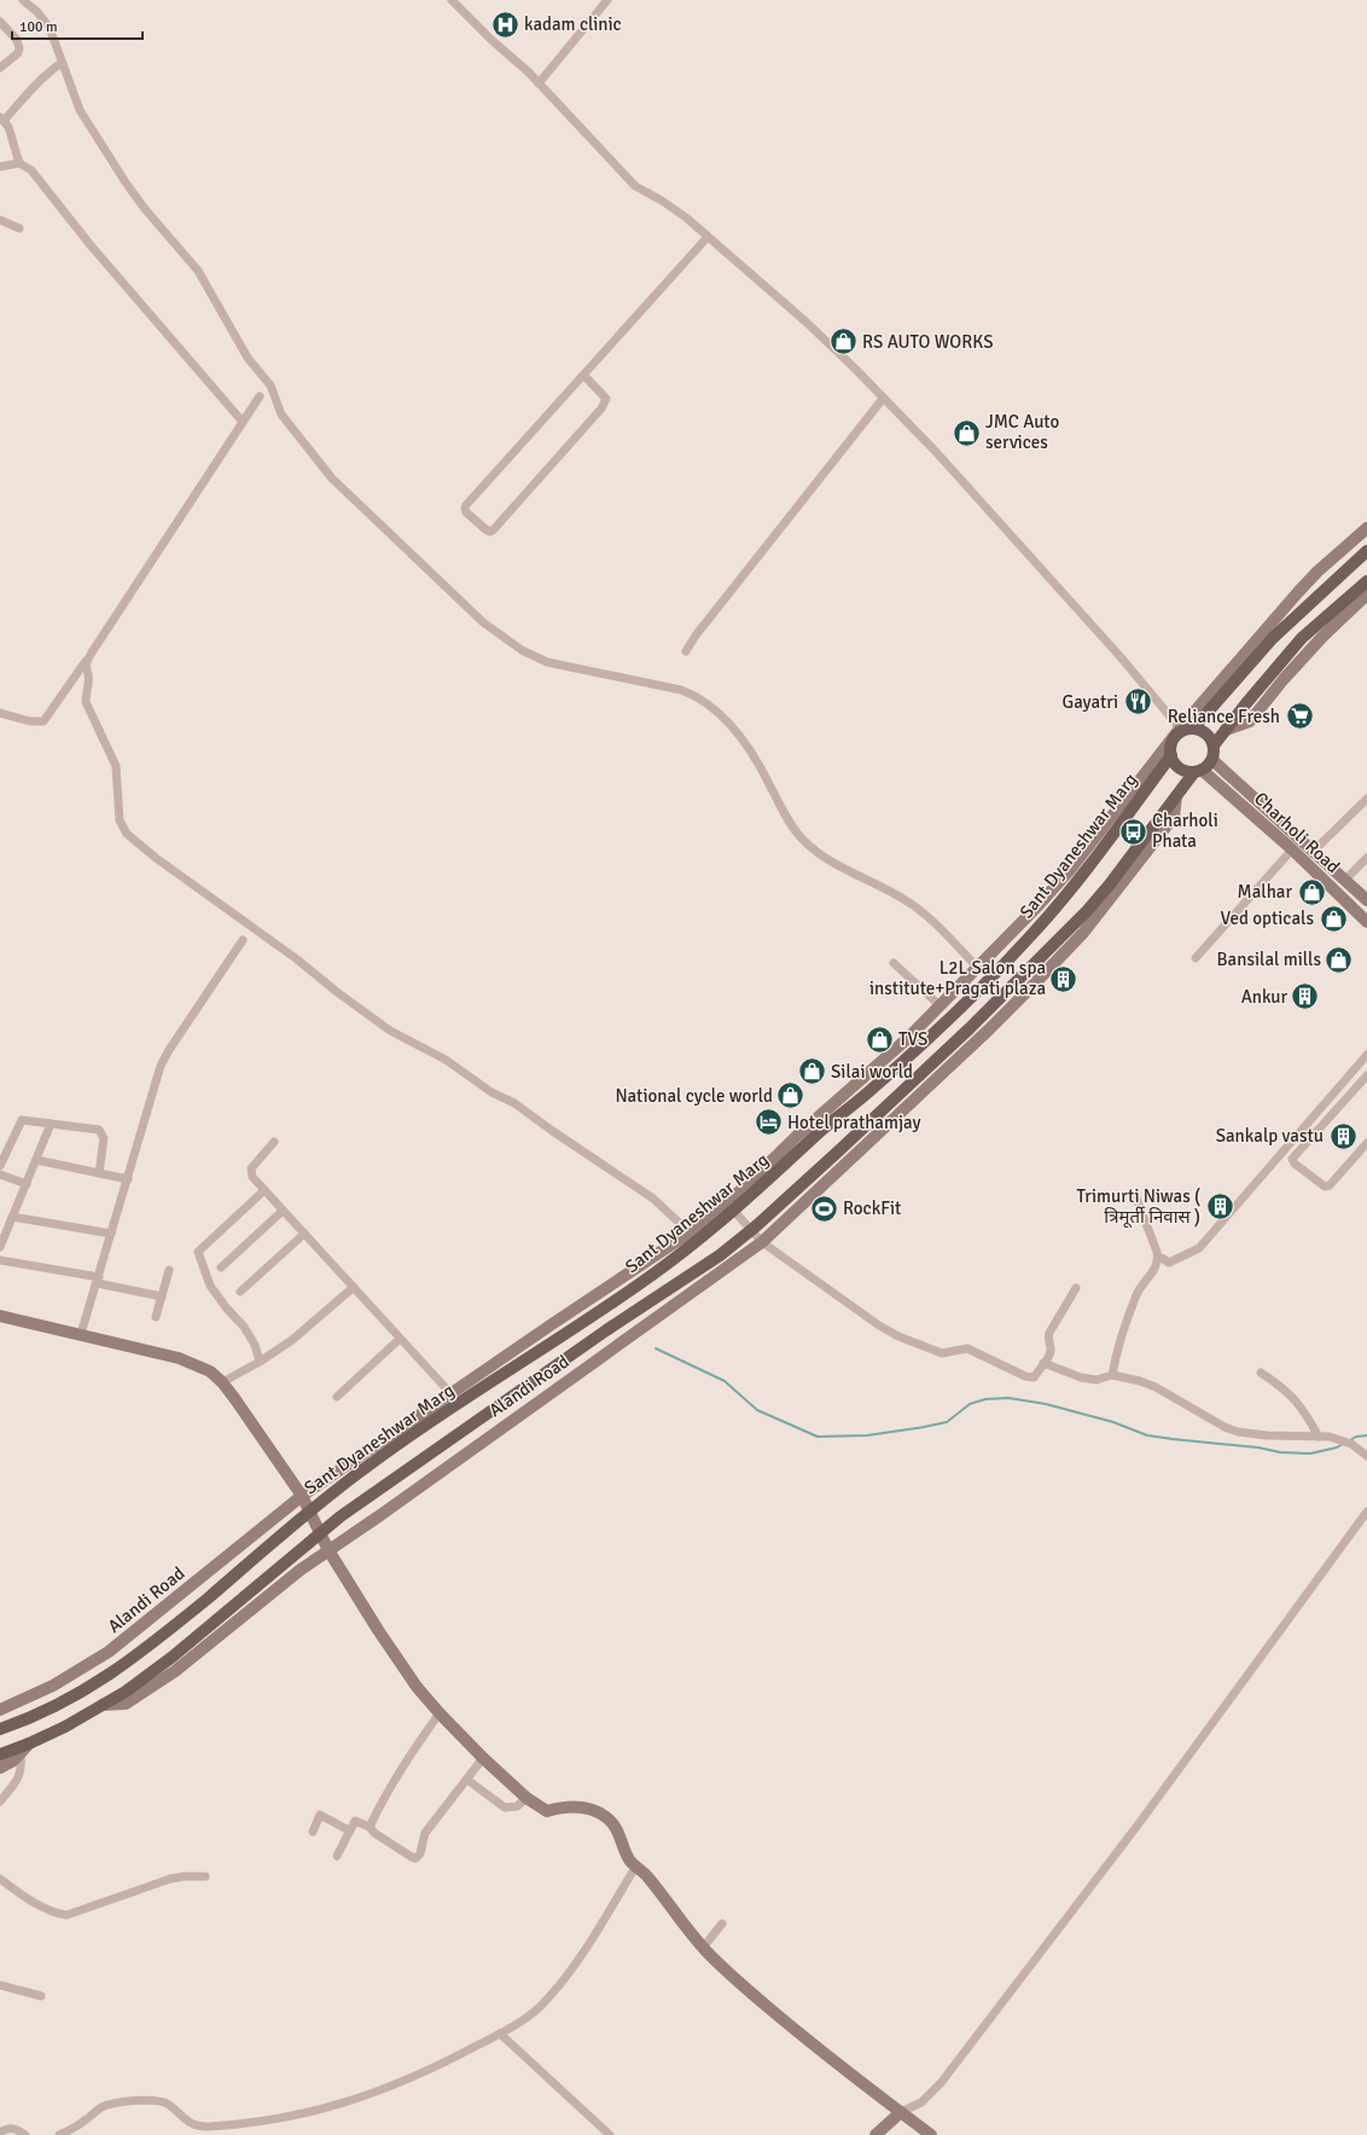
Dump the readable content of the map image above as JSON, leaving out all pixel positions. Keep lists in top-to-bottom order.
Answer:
{
  "streets": {
    "main road": ["Sant Dyaneshwar Marg"],
    "street": ["Charholi Road", "Alandi Road"]
  },
  "crossings": [
    ["Sant Dyaneshwar Marg", "Alandi Road"]
  ],
  "places": {
    "hospital": ["kadam clinic"],
    "shop": [
      "RS AUTO WORKS",
      "JMC Auto services",
      "Malhar",
      "Ved opticals",
      "Bansilal mills",
      "TVS",
      "Silai world",
      "National cycle world"
    ],
    "restaurant": ["Gayatri"],
    "supermarket": ["Reliance Fresh"],
    "bus stop": ["Charholi Phata"],
    "building": [
      "L2L Salon spa institute+Pragati plaza",
      "Ankur",
      "Sankalp vastu",
      "Trimurti Niwas ( त्रिमूर्ती निवास )"
    ],
    "hotel": ["Hotel prathamjay"],
    "sports": ["RockFit"]
  },
  "scale_bar": "100 m"
}
